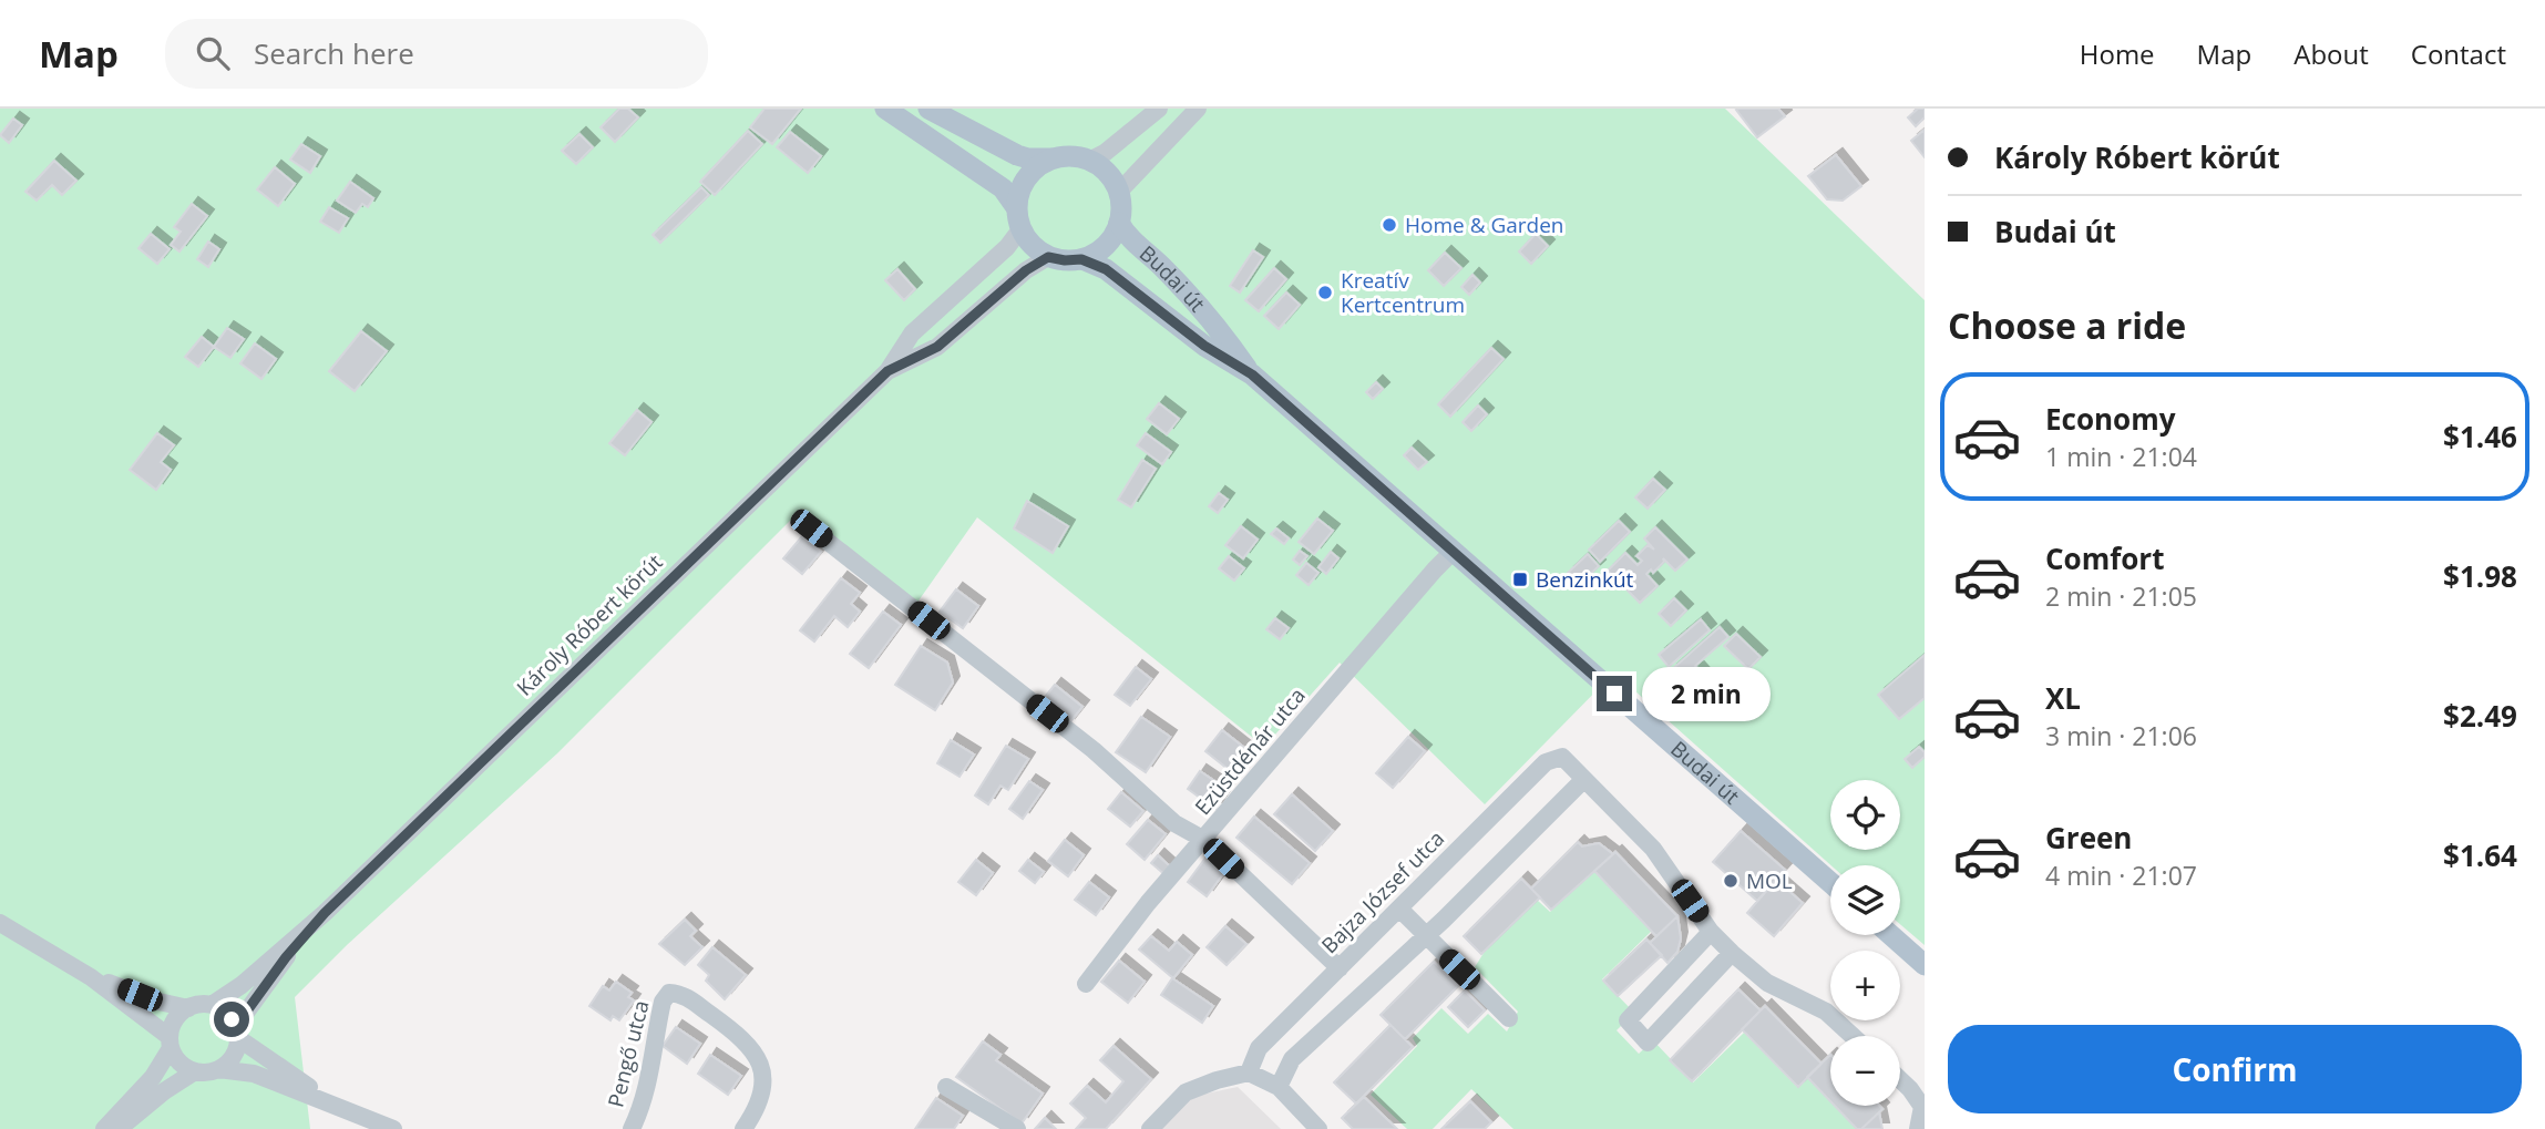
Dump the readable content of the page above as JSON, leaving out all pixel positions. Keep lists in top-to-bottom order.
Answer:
{
  "streets": {
    "main road": ["Budai út"],
    "street": [
      "Károly Róbert körút",
      "Ezüstdénár utca",
      "Bajza József utca",
      "Pengő utca"
    ]
  },
  "crossings": [
    ["Budai út", "Károly Róbert körút"],
    ["Budai út", "Ezüstdénár utca"]
  ],
  "places": {
    "other": ["Home & Garden", "Kreatív Kertcentrum", "MOL"],
    "transit": ["Benzinkút"]
  },
  "page": {
    "header": "Map",
    "search": "Search here",
    "nav": [
      "Home",
      "Map",
      "About",
      "Contact"
    ],
    "banner": ["Károly Róbert körút", "Budai út"],
    "heading": "Choose a ride",
    "list": [
      {
        "name": "Economy",
        "note": "1 min · 21:04",
        "value": "$1.46"
      },
      {
        "name": "Comfort",
        "note": "2 min · 21:05",
        "value": "$1.98"
      },
      {
        "name": "XL",
        "note": "3 min · 21:06",
        "value": "$2.49"
      },
      {
        "name": "Green",
        "note": "4 min · 21:07",
        "value": "$1.64"
      }
    ],
    "bubble": "2 min",
    "map_buttons": ["+", "−"],
    "buttons": "Confirm"
  }
}
